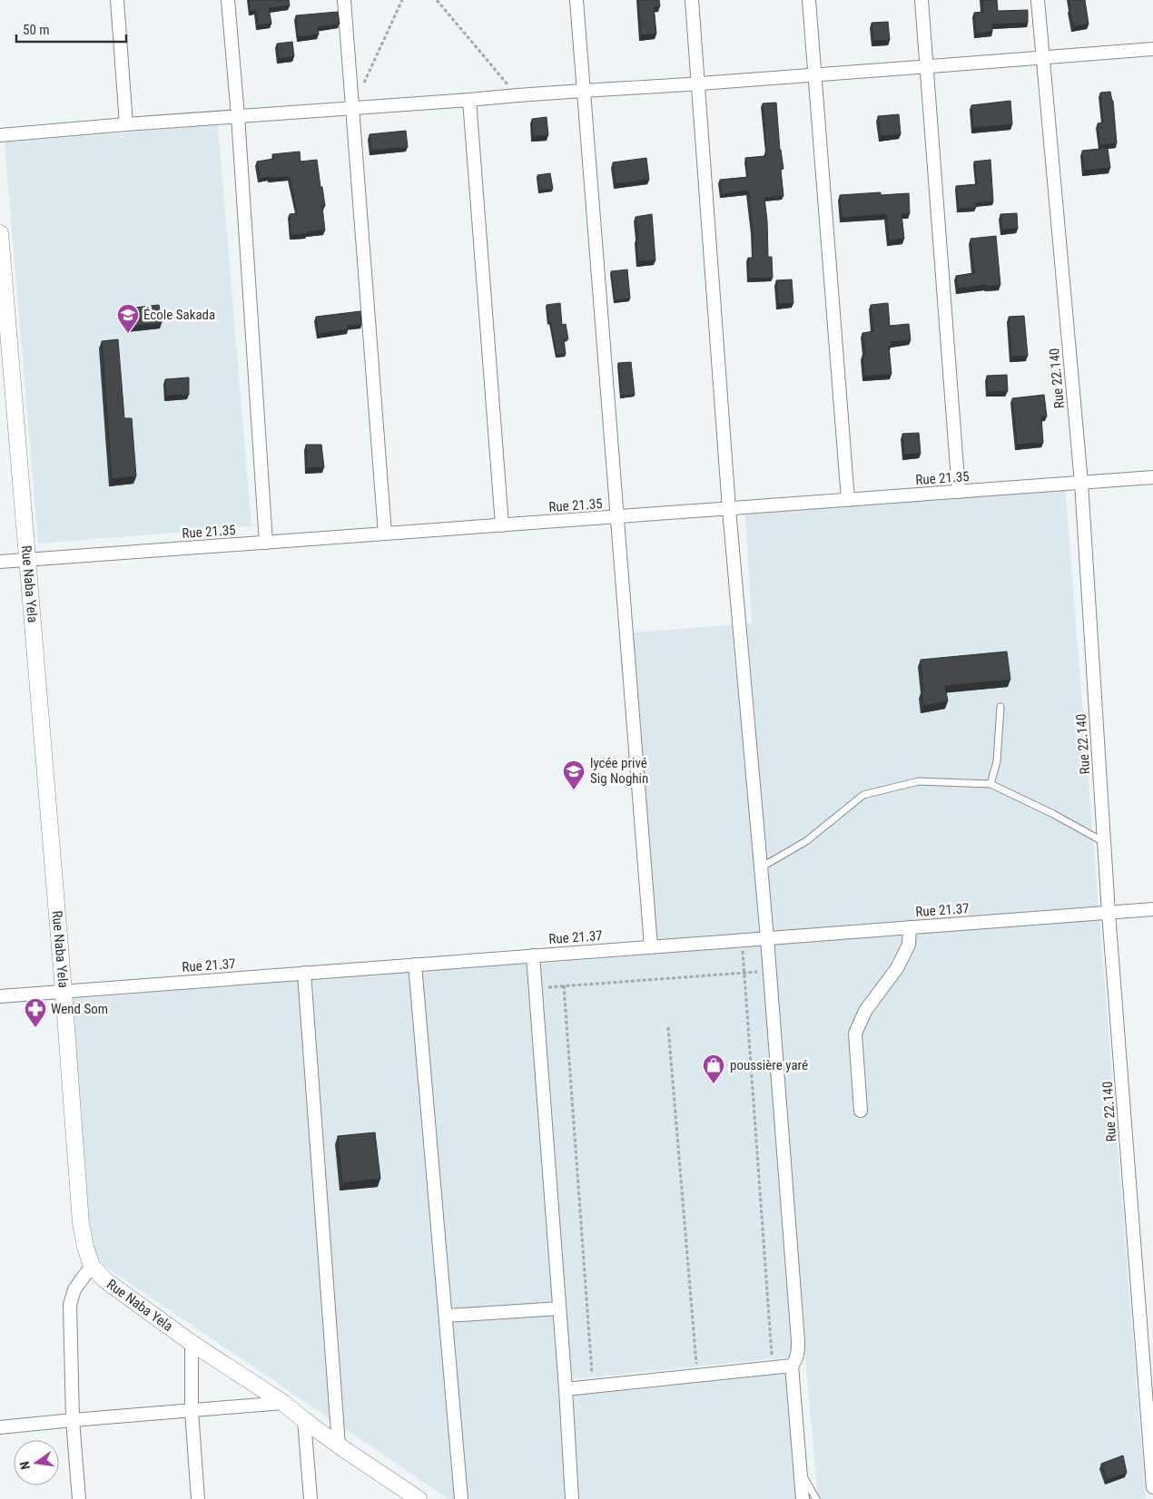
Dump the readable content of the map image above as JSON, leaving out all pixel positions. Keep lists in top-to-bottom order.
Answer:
{
  "streets": {
    "street": [
      "Rue 22.140",
      "Rue 21.35",
      "Rue Naba Yela",
      "Rue 21.37"
    ]
  },
  "crossings": [
    ["Rue 22.140", "Rue 21.35"],
    ["Rue 22.140", "Rue 21.37"],
    ["Rue 21.35", "Rue Naba Yela"],
    ["Rue Naba Yela", "Rue 21.37"]
  ],
  "places": {
    "school or university": ["École Sakada", "lycée privé Sig Noghin"],
    "pharmacy": ["Wend Som"],
    "shop": ["poussière yaré"]
  },
  "scale_bar": "50 m",
  "north": "left"
}
